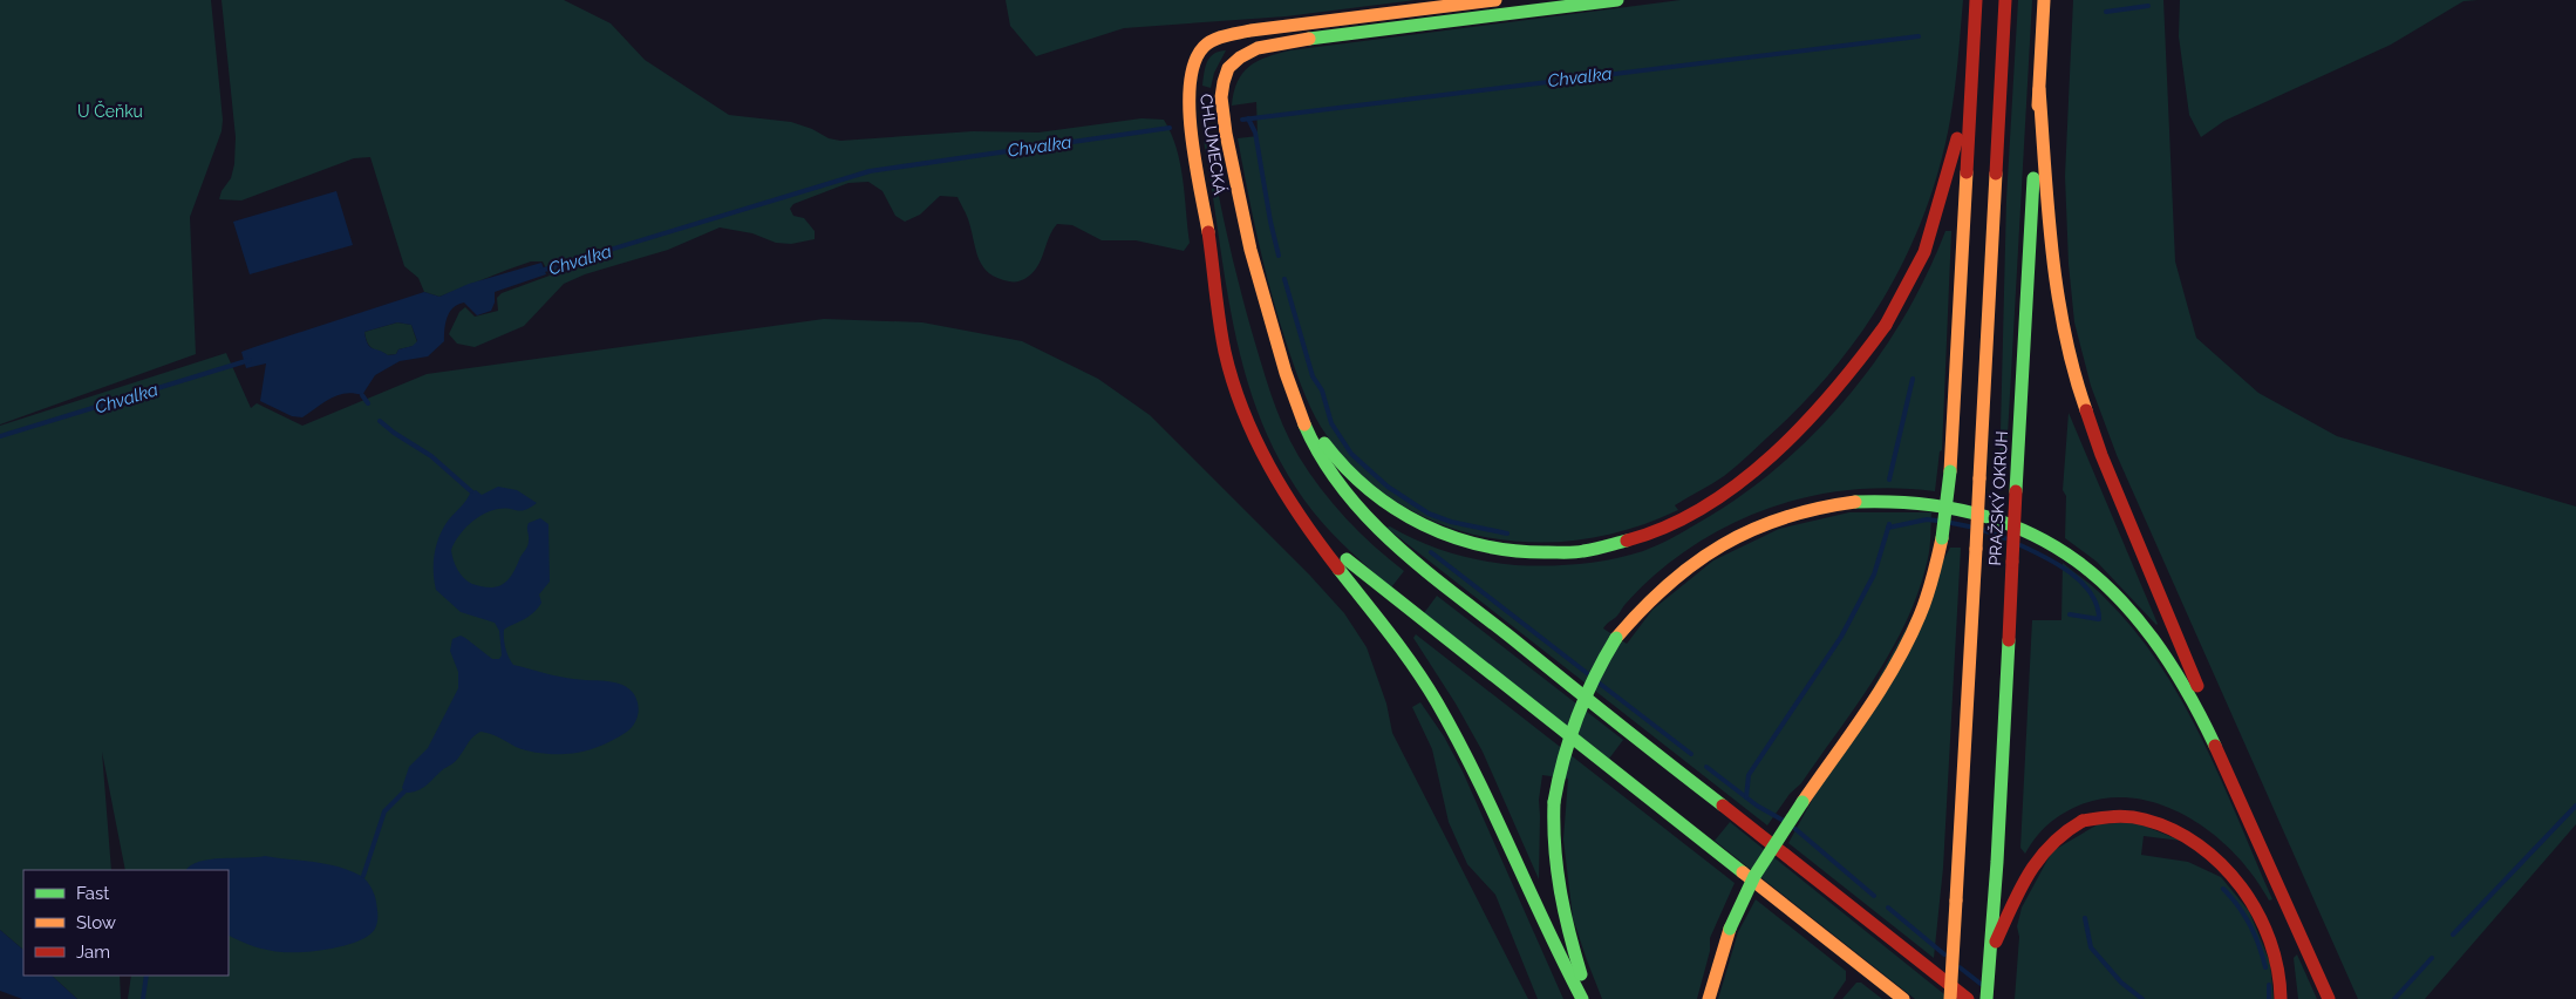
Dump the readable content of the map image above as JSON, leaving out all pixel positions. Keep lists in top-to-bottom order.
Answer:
{
  "streets": {
    "main road": ["CHLUMECKÁ", "PRAŽSKÝ OKRUH"]
  },
  "water": ["Chvalka"],
  "parks": ["U Čeňku"],
  "legend": ["Fast", "Slow", "Jam"]
}
